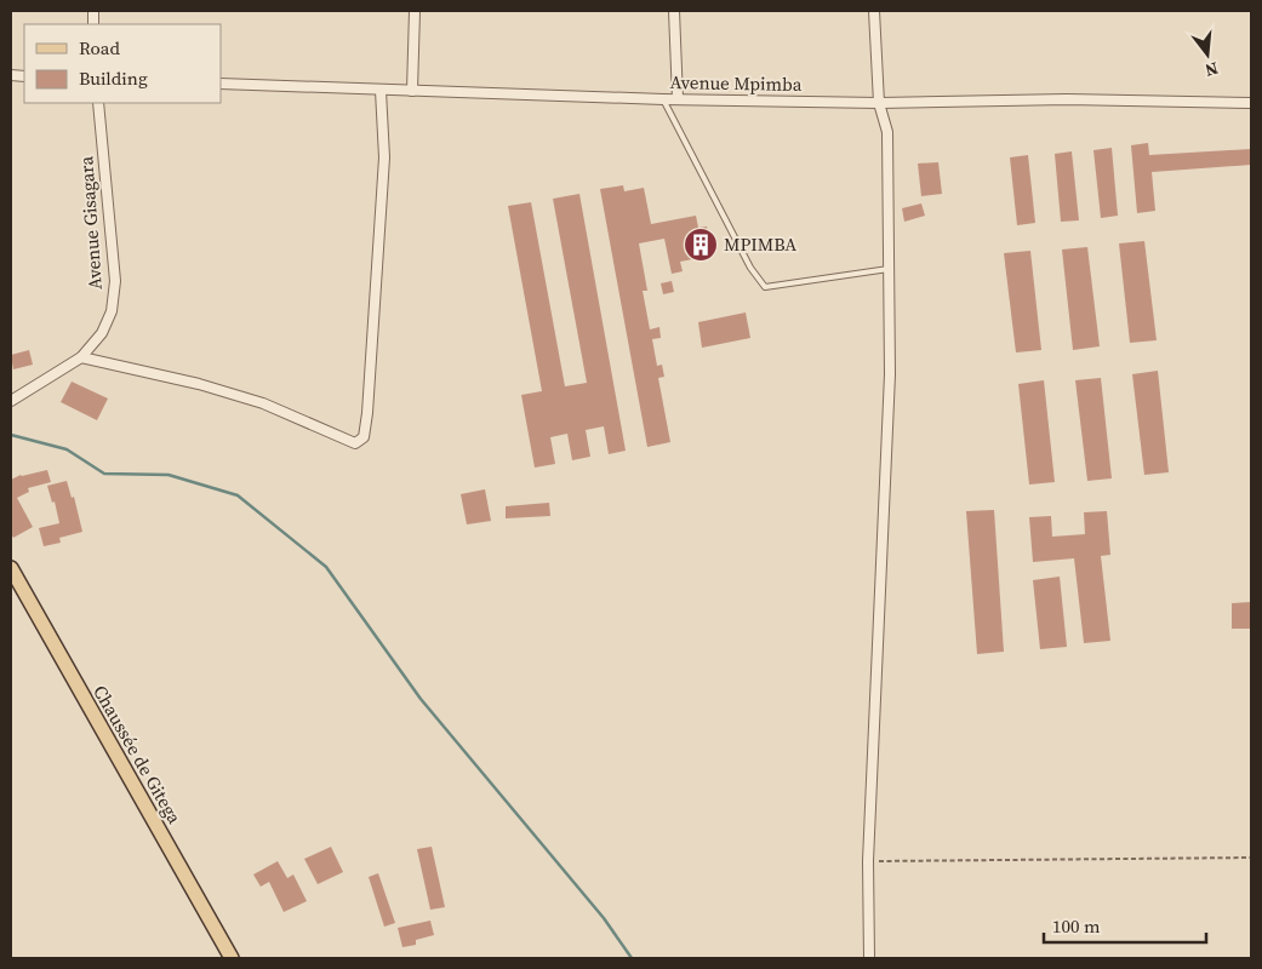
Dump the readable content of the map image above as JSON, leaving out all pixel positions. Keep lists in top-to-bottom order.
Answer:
{
  "streets": {
    "main road": ["Chaussée de Gitega"],
    "street": ["Avenue Mpimba", "Avenue Gisagara"]
  },
  "places": {
    "building": ["MPIMBA"]
  },
  "legend": ["Road", "Building"],
  "scale_bar": "100 m",
  "north": "bottom"
}
